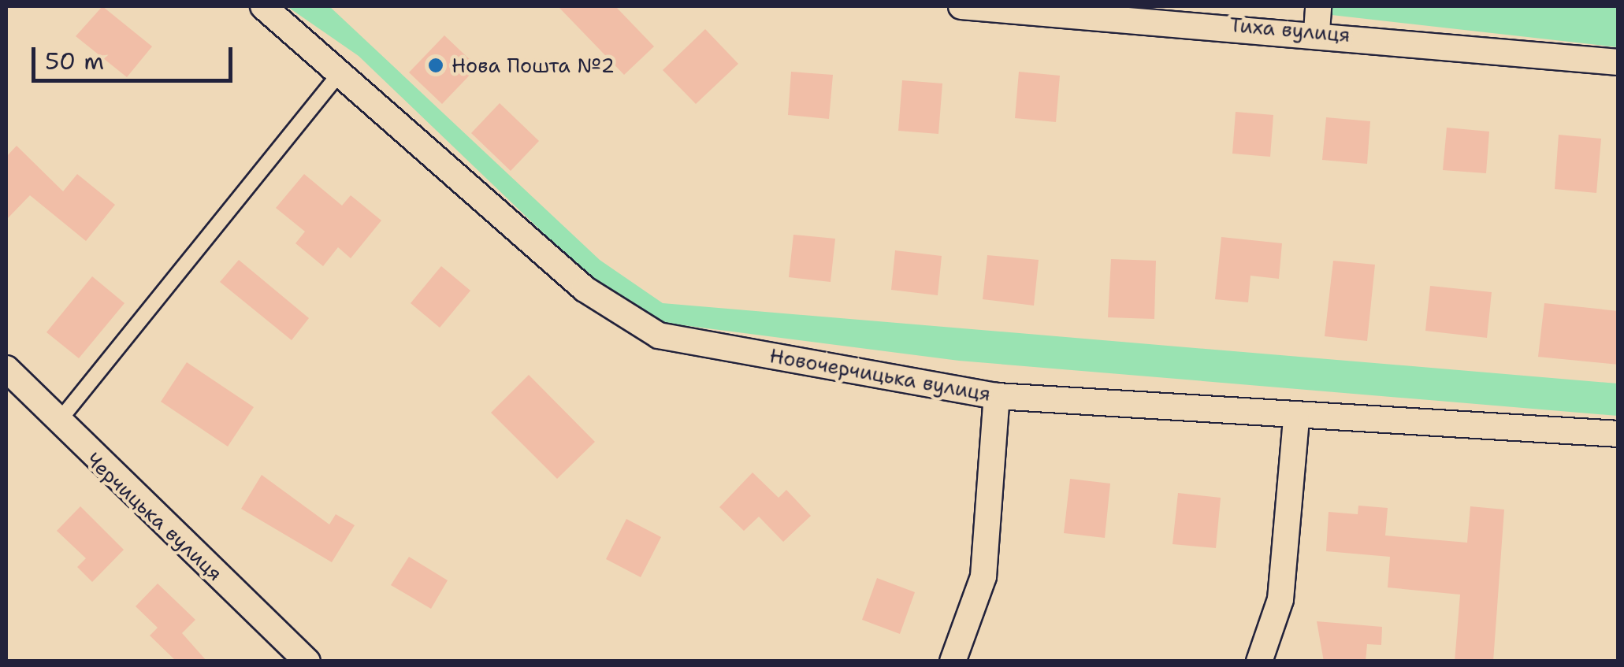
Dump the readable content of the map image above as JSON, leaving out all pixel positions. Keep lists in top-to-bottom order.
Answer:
{
  "streets": {
    "street": ["Тиха вулиця", "Новочерчицька вулиця", "Черчицька вулиця"]
  },
  "places": ["Нова Пошта №2"],
  "scale_bar": "50 m"
}
